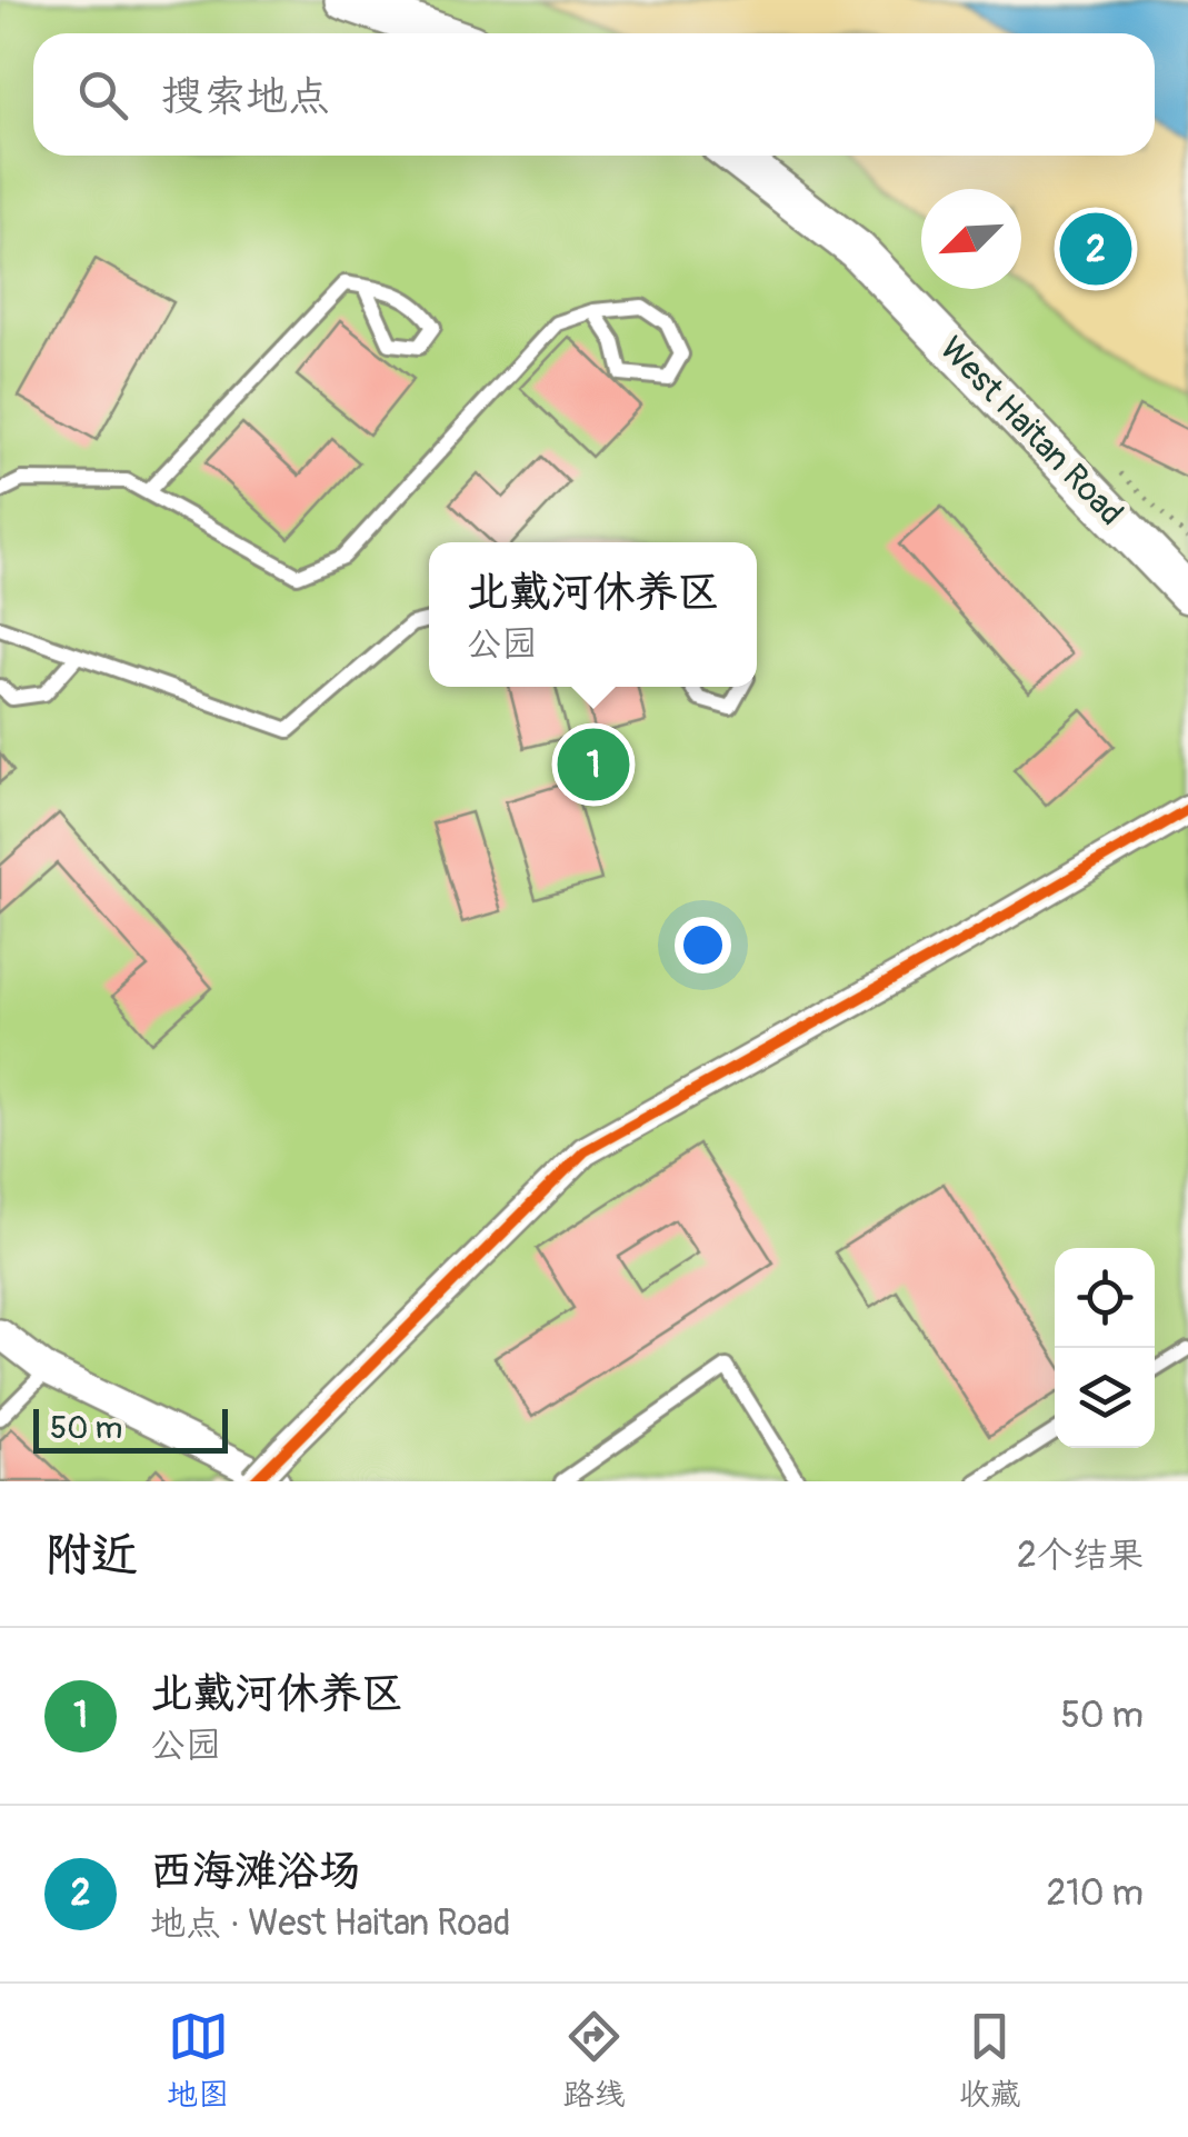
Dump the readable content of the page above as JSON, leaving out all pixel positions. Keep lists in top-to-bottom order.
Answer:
{
  "streets": {
    "main road": ["West Haitan Road"]
  },
  "scale_bar": "50 m",
  "north": "bottom left",
  "page": {
    "search": "搜索地点",
    "pins": ["2", "1"],
    "popup": ["北戴河休养区", "公园"],
    "scale": "50 m",
    "heading": ["附近", "2个结果"],
    "list": [
      {
        "mark": "1",
        "name": "北戴河休养区",
        "note": "公园",
        "value": "50 m"
      },
      {
        "mark": "2",
        "name": "西海滩浴场",
        "note": "地点 · West Haitan Road",
        "value": "210 m"
      }
    ],
    "nav": ["地图", "路线", "收藏"]
  }
}
